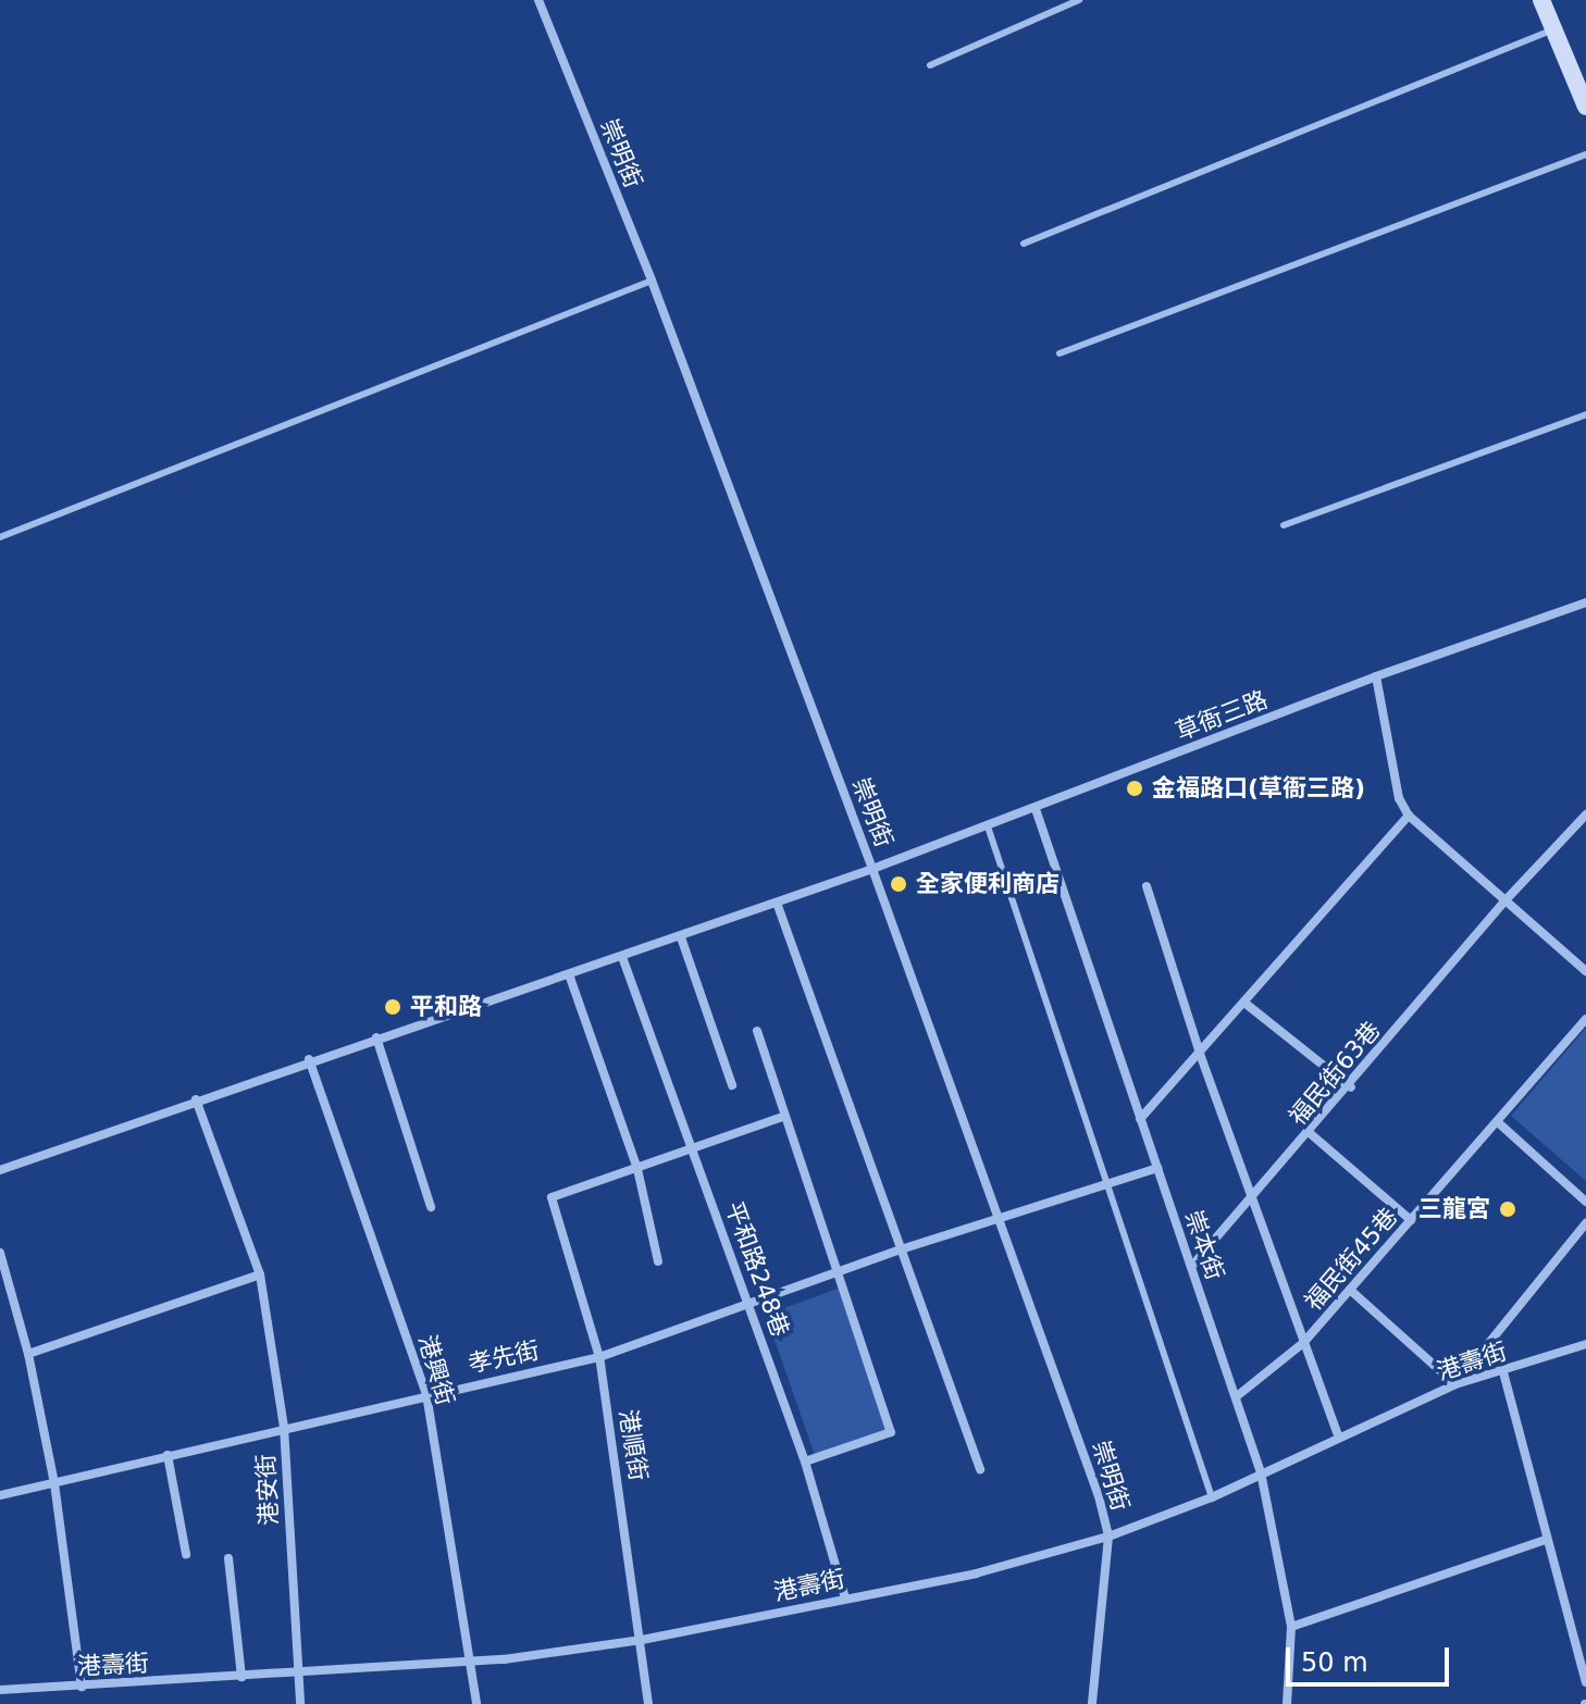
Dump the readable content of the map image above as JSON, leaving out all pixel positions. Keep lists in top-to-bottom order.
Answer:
{
  "streets": {
    "street": [
      "崇明街",
      "草衙三路",
      "福民街63巷",
      "崇本街",
      "福民街45巷",
      "平和路248巷",
      "孝先街",
      "港壽街",
      "港興街",
      "港順街",
      "港安街"
    ]
  },
  "crossings": [
    ["崇明街", "草衙三路"],
    ["崇明街", "孝先街"],
    ["崇明街", "港壽街"],
    ["草衙三路", "崇本街"],
    ["福民街63巷", "崇本街"],
    ["崇本街", "福民街45巷"],
    ["崇本街", "孝先街"],
    ["崇本街", "港壽街"],
    ["平和路248巷", "孝先街"],
    ["平和路248巷", "港壽街"],
    ["孝先街", "港興街"],
    ["孝先街", "港順街"],
    ["孝先街", "港安街"],
    ["港壽街", "港興街"],
    ["港壽街", "港順街"],
    ["港壽街", "港安街"]
  ],
  "places": [
    "金福路口(草衙三路)",
    "全家便利商店",
    "平和路",
    "三龍宮"
  ],
  "scale_bar": "50 m"
}
